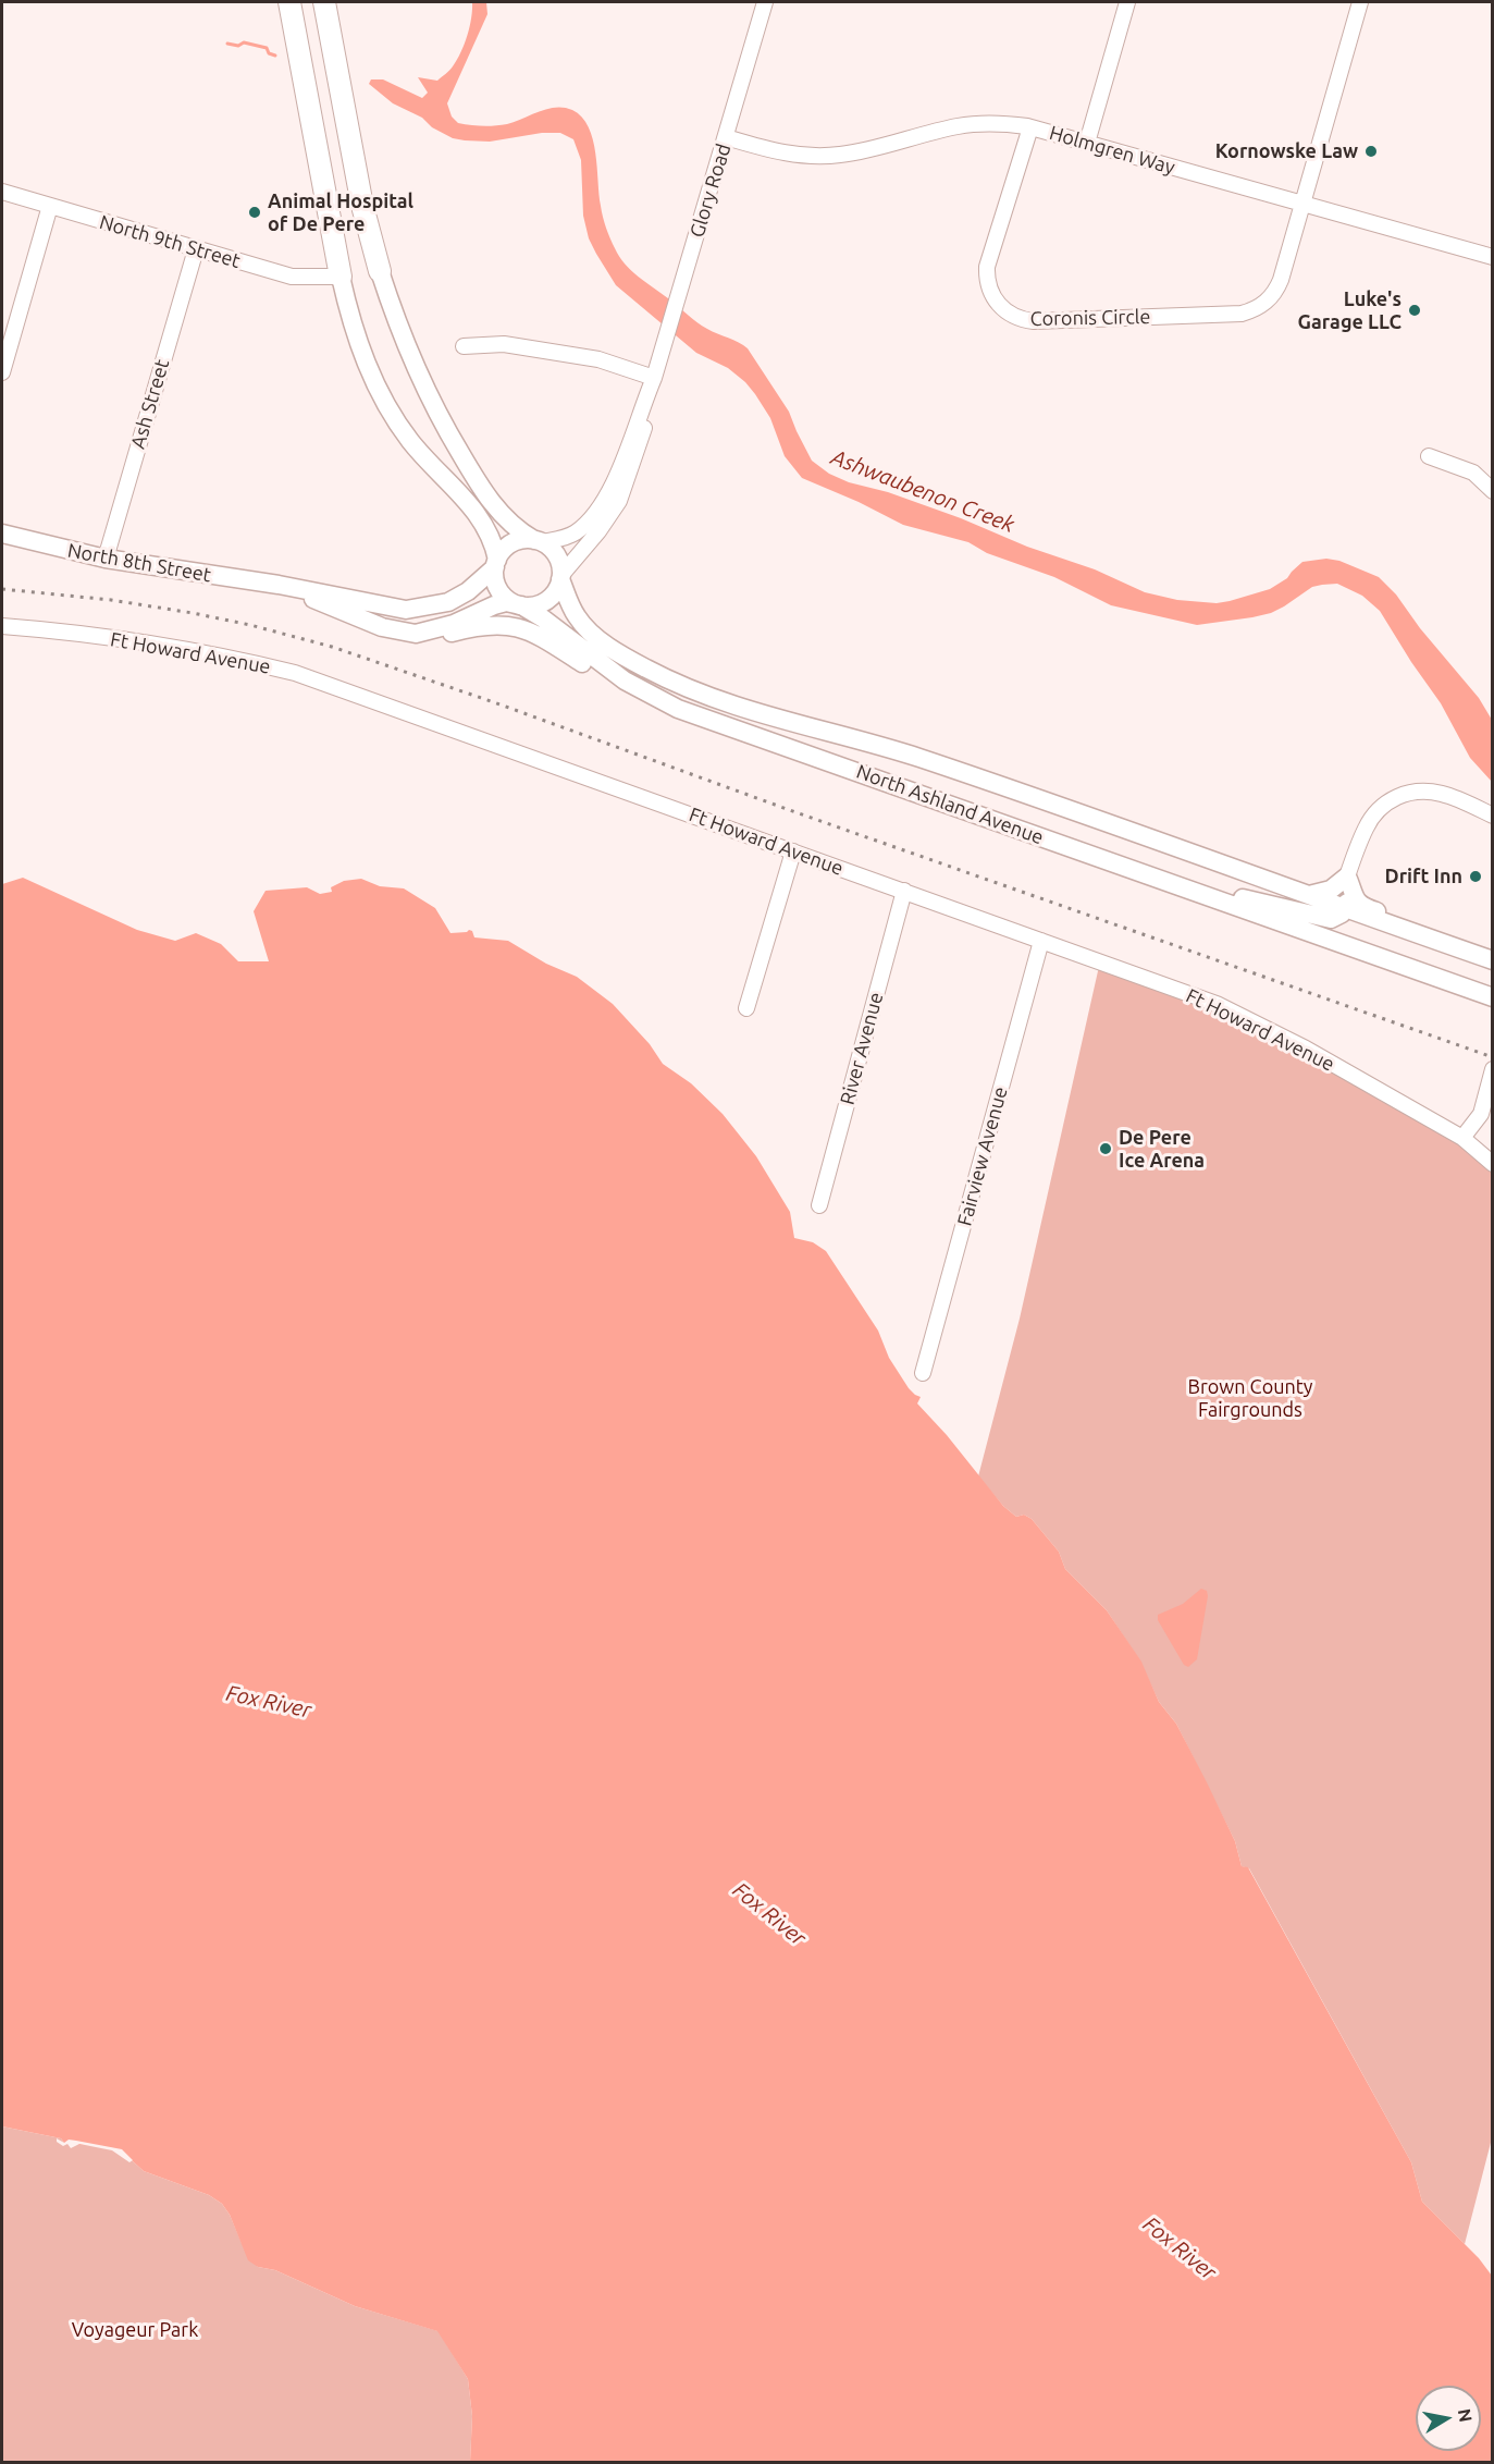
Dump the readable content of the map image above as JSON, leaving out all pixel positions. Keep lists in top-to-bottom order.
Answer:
{
  "streets": {
    "main road": ["North 8th Street", "North Ashland Avenue"],
    "street": [
      "Holmgren Way",
      "Glory Road",
      "North 9th Street",
      "Coronis Circle",
      "Ash Street",
      "Ft Howard Avenue",
      "River Avenue",
      "Fairview Avenue"
    ]
  },
  "crossings": [
    ["Holmgren Way", "Glory Road"],
    ["Holmgren Way", "Coronis Circle"],
    ["Glory Road", "North 8th Street"],
    ["Glory Road", "North Ashland Avenue"],
    ["North 9th Street", "Ash Street"],
    ["Ash Street", "North 8th Street"],
    ["North 8th Street", "North Ashland Avenue"],
    ["Ft Howard Avenue", "River Avenue"],
    ["Ft Howard Avenue", "Fairview Avenue"]
  ],
  "water": ["Ashwaubenon Creek", "Fox River"],
  "parks": ["Brown County Fairgrounds", "Voyageur Park"],
  "places": [
    "Kornowske Law",
    "Animal Hospital of De Pere",
    "Luke's Garage LLC",
    "Drift Inn",
    "De Pere Ice Arena"
  ],
  "north": "right"
}
